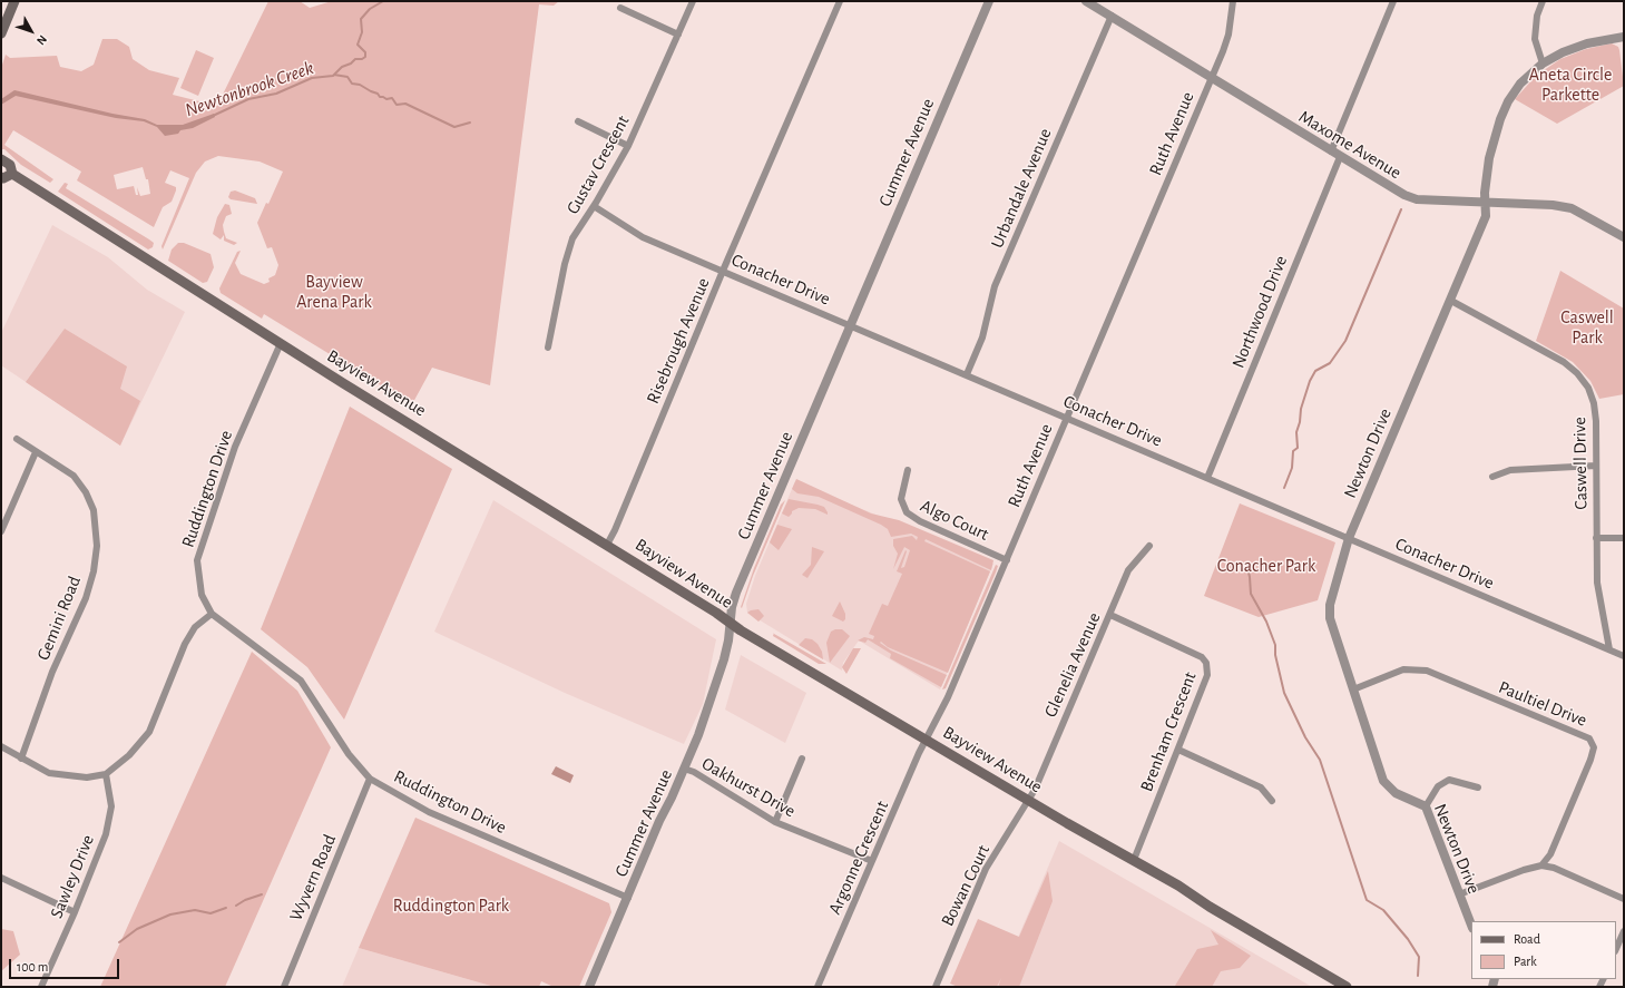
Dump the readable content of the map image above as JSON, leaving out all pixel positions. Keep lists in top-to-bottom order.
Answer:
{
  "streets": {
    "main road": ["Bayview Avenue"],
    "street": [
      "Ruth Avenue",
      "Maxome Avenue",
      "Cummer Avenue",
      "Gustav Crescent",
      "Urbandale Avenue",
      "Conacher Drive",
      "Northwood Drive",
      "Risebrough Avenue",
      "Newton Drive",
      "Caswell Drive",
      "Ruddington Drive",
      "Algo Court",
      "Gemini Road",
      "Glenelia Avenue",
      "Paultiel Drive",
      "Brenham Crescent",
      "Oakhurst Drive",
      "Argonne Crescent",
      "Sawley Drive",
      "Wyvern Road",
      "Bowan Court"
    ]
  },
  "crossings": [
    ["Ruth Avenue", "Maxome Avenue"],
    ["Ruth Avenue", "Conacher Drive"],
    ["Ruth Avenue", "Bayview Avenue"],
    ["Ruth Avenue", "Algo Court"],
    ["Ruth Avenue", "Argonne Crescent"],
    ["Maxome Avenue", "Urbandale Avenue"],
    ["Maxome Avenue", "Northwood Drive"],
    ["Maxome Avenue", "Newton Drive"],
    ["Cummer Avenue", "Conacher Drive"],
    ["Cummer Avenue", "Bayview Avenue"],
    ["Cummer Avenue", "Ruddington Drive"],
    ["Cummer Avenue", "Oakhurst Drive"],
    ["Gustav Crescent", "Conacher Drive"],
    ["Urbandale Avenue", "Conacher Drive"],
    ["Conacher Drive", "Northwood Drive"],
    ["Conacher Drive", "Risebrough Avenue"],
    ["Conacher Drive", "Newton Drive"],
    ["Conacher Drive", "Caswell Drive"],
    ["Risebrough Avenue", "Bayview Avenue"],
    ["Bayview Avenue", "Ruddington Drive"],
    ["Bayview Avenue", "Glenelia Avenue"],
    ["Bayview Avenue", "Brenham Crescent"],
    ["Bayview Avenue", "Argonne Crescent"],
    ["Bayview Avenue", "Bowan Court"],
    ["Newton Drive", "Caswell Drive"],
    ["Newton Drive", "Paultiel Drive"],
    ["Ruddington Drive", "Wyvern Road"],
    ["Glenelia Avenue", "Brenham Crescent"],
    ["Glenelia Avenue", "Bowan Court"],
    ["Oakhurst Drive", "Argonne Crescent"]
  ],
  "water": ["Newtonbrook Creek"],
  "parks": [
    "Aneta Circle Parkette",
    "Bayview Arena Park",
    "Caswell Park",
    "Conacher Park",
    "Ruddington Park"
  ],
  "legend": ["Road", "Park"],
  "scale_bar": "100 m",
  "north": "bottom right"
}
